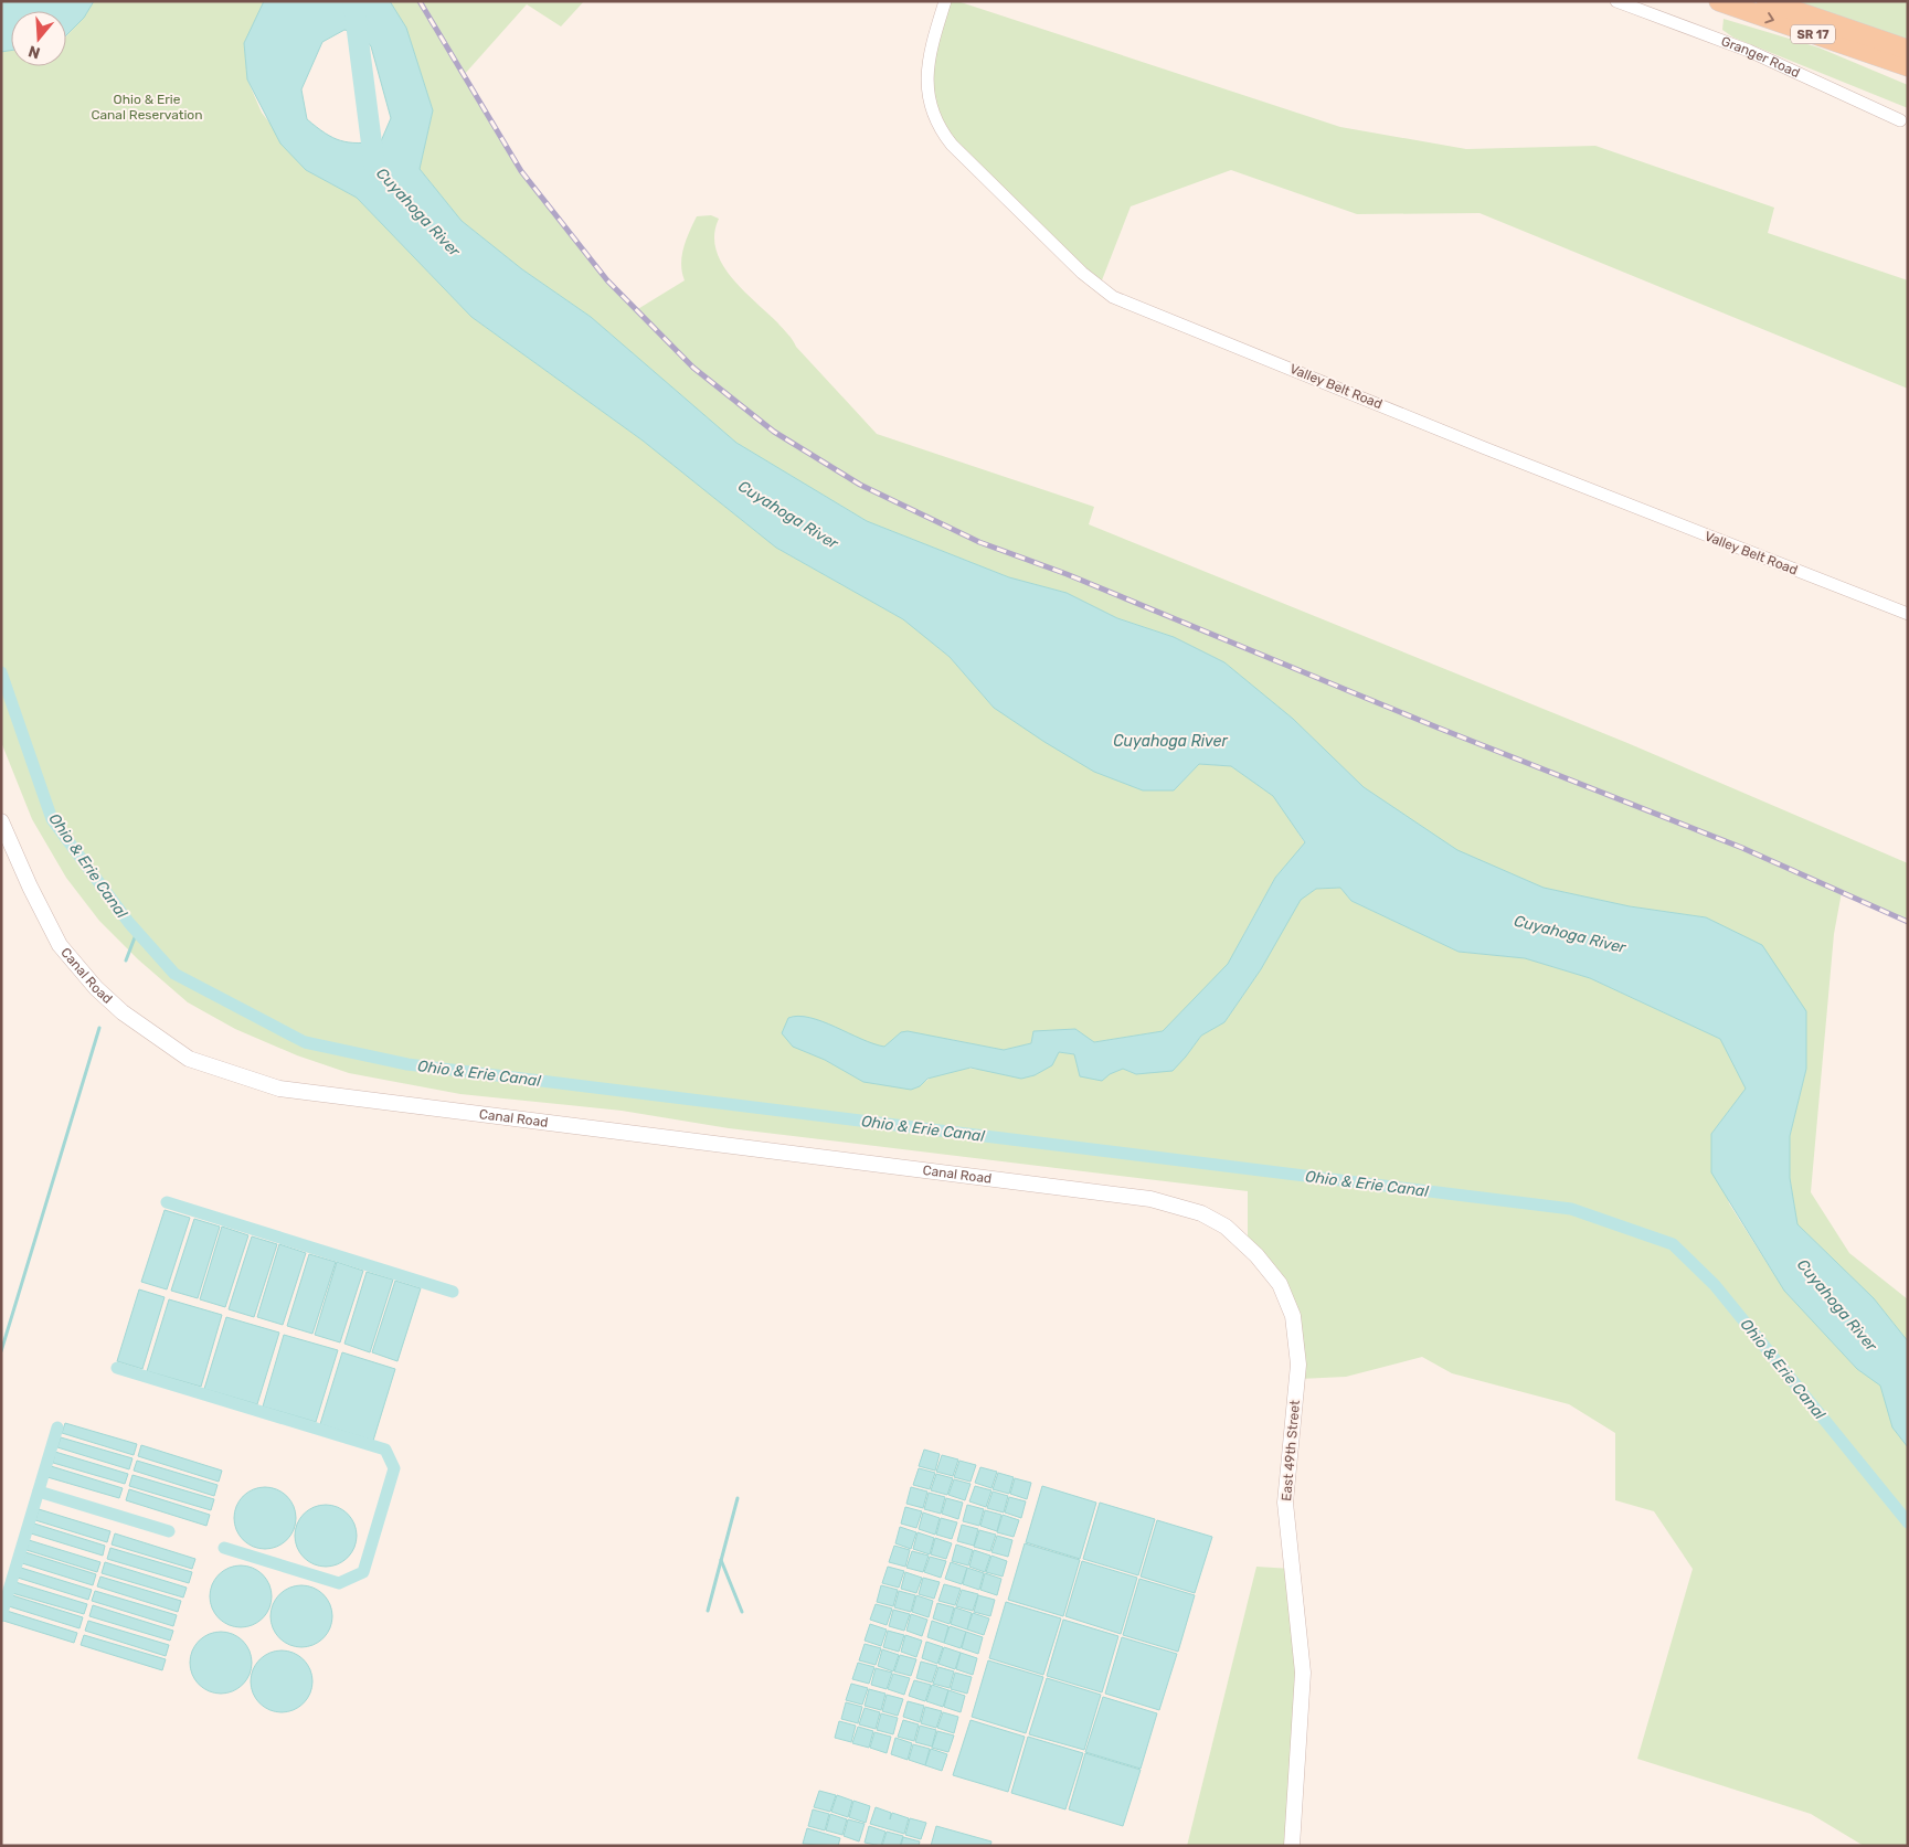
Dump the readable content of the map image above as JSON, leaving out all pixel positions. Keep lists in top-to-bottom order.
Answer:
{
  "streets": {
    "main road": ["SR 17"],
    "street": [
      "Granger Road",
      "Valley Belt Road",
      "Canal Road",
      "East 49th Street"
    ]
  },
  "crossings": [
    ["Canal Road", "East 49th Street"]
  ],
  "water": ["Cuyahoga River", "Ohio & Erie Canal"],
  "parks": ["Ohio & Erie Canal Reservation"],
  "north": "bottom"
}
